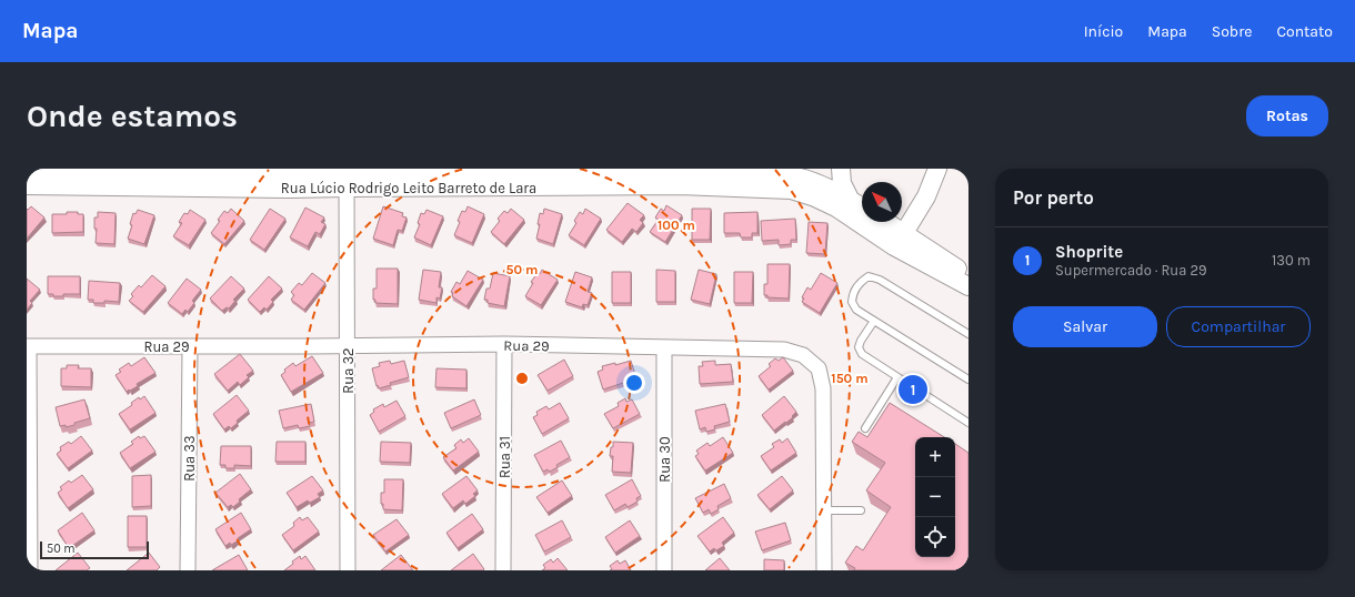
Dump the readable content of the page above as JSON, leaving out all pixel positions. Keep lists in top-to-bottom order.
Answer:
{
  "streets": {
    "street": [
      "Rua Lúcio Rodrigo Leito Barreto de Lara",
      "Rua 29",
      "Rua 32",
      "Rua 31",
      "Rua 33",
      "Rua 30"
    ]
  },
  "crossings": [
    ["Rua Lúcio Rodrigo Leito Barreto de Lara", "Rua 32"],
    ["Rua 29", "Rua 32"],
    ["Rua 29", "Rua 31"],
    ["Rua 29", "Rua 33"],
    ["Rua 29", "Rua 30"]
  ],
  "scale_bar": "50 m",
  "north": "top left",
  "page": {
    "header": "Mapa",
    "nav": [
      "Início",
      "Mapa",
      "Sobre",
      "Contato"
    ],
    "buttons": [
      "Rotas",
      ["Salvar", "Compartilhar"]
    ],
    "title": "Onde estamos",
    "heading": "Por perto",
    "list": [
      {
        "mark": "1",
        "name": "Shoprite",
        "note": "Supermercado · Rua 29",
        "value": "130 m"
      }
    ],
    "pins": "1",
    "map_buttons": ["+", "−"],
    "scale": "50 m"
  },
  "rings": ["100 m", "50 m", "150 m"]
}
